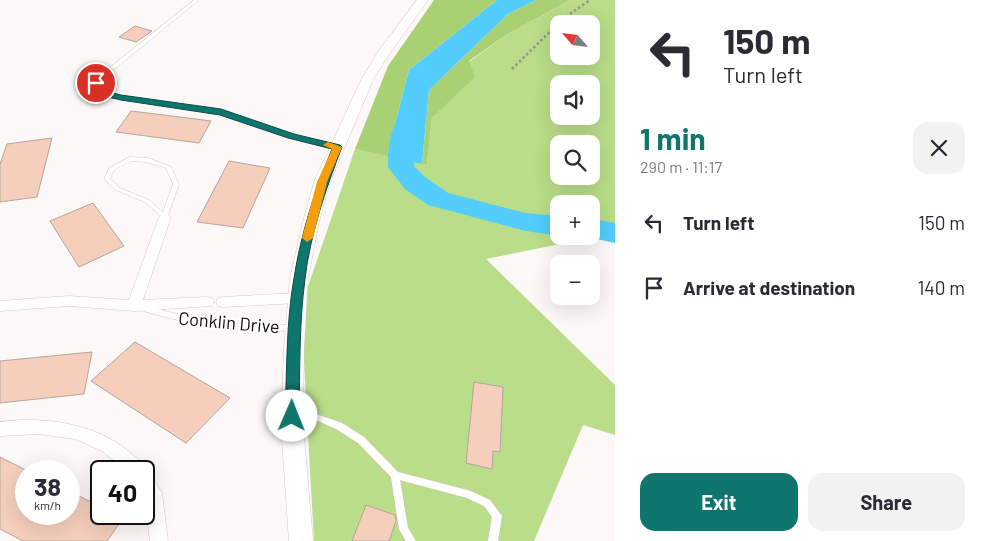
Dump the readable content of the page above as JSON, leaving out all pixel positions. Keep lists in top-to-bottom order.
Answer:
{
  "streets": {
    "street": ["Conklin Drive"]
  },
  "north": "top left",
  "page": {
    "turn": ["150 m", "Turn left"],
    "map_buttons": ["+", "−"],
    "heading": ["1 min", "290 m · 11:17"],
    "list": [
      {
        "name": "Turn left",
        "value": "150 m"
      },
      {
        "name": "Arrive at destination",
        "value": "140 m"
      }
    ],
    "speed": "38 km/h",
    "limit": "40",
    "buttons": ["Exit", "Share"]
  }
}
